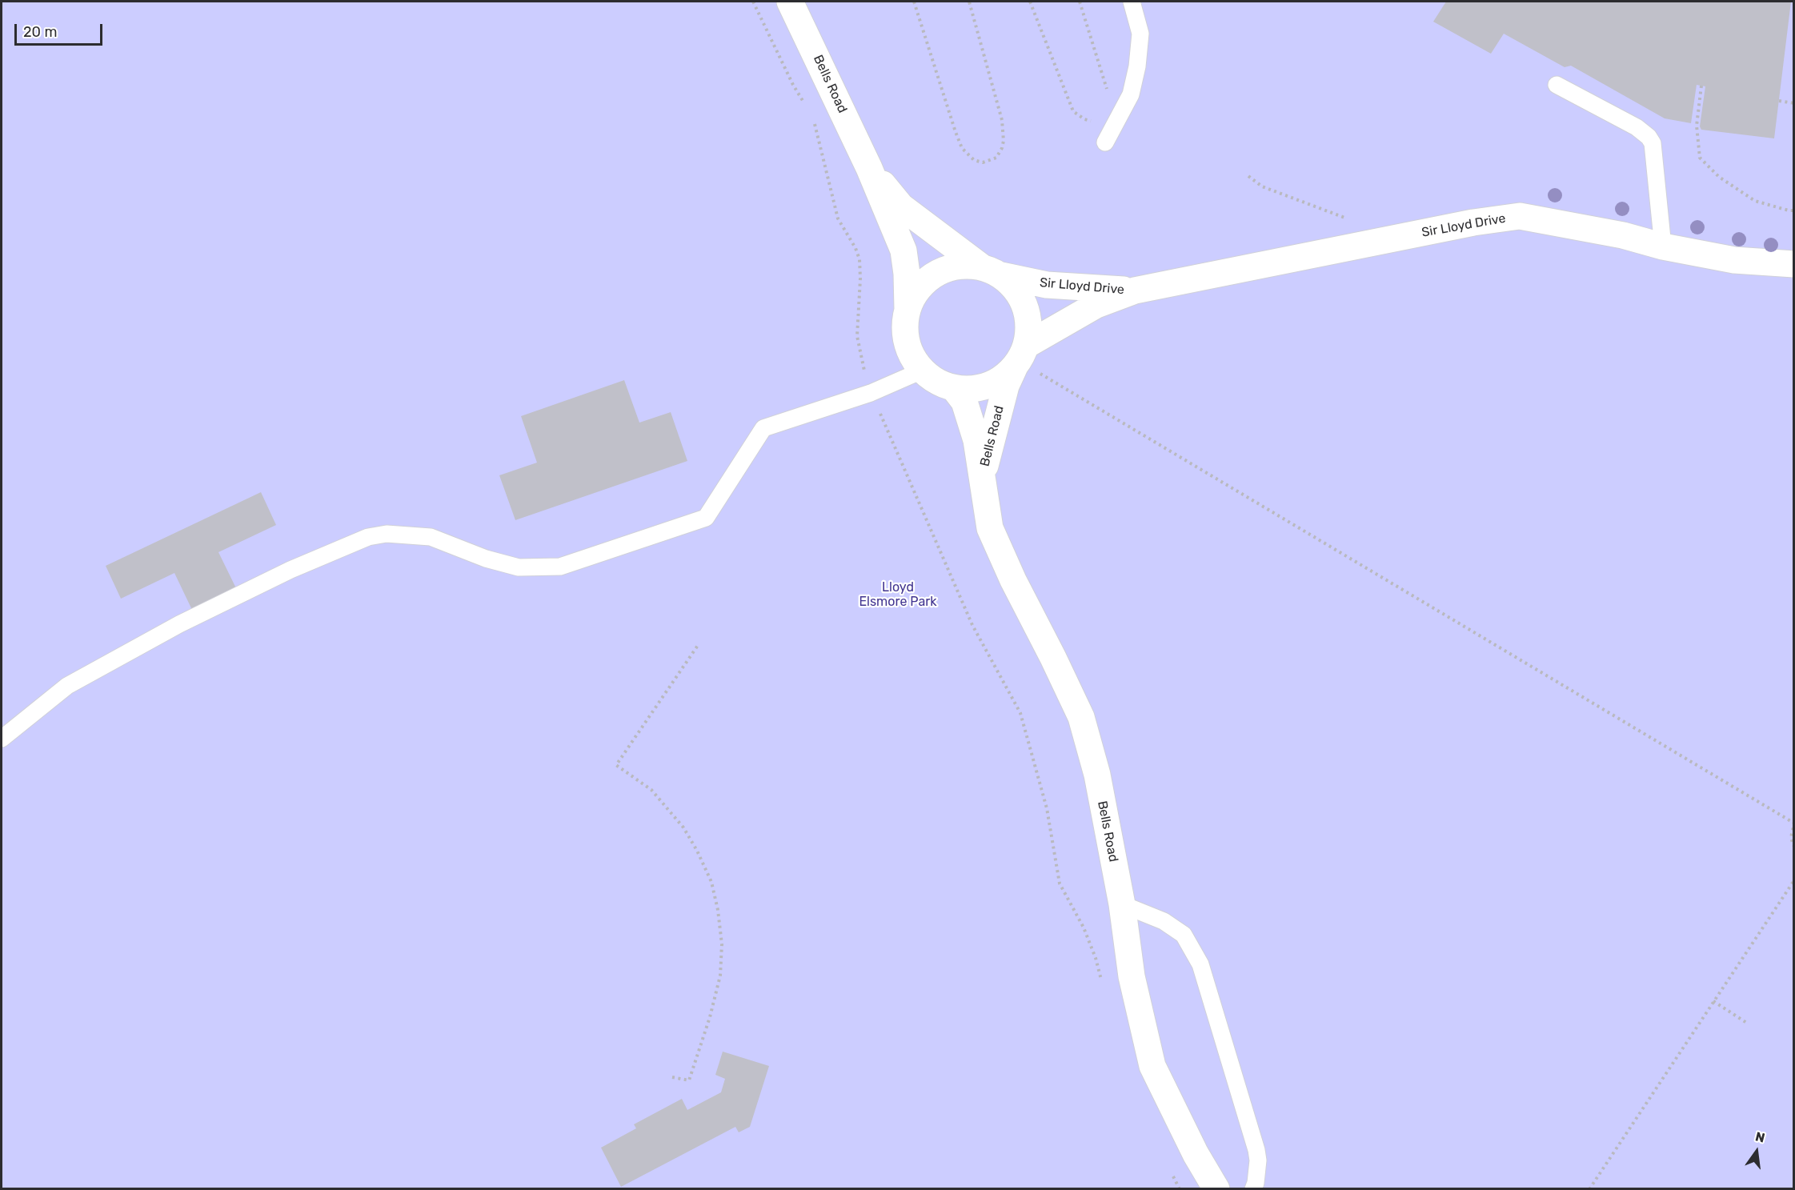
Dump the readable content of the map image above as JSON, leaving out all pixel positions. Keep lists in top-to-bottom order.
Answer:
{
  "streets": {
    "street": ["Bells Road", "Sir Lloyd Drive"]
  },
  "crossings": [
    ["Bells Road", "Sir Lloyd Drive"]
  ],
  "parks": ["Lloyd Elsmore Park"],
  "scale_bar": "20 m",
  "north": "top"
}
